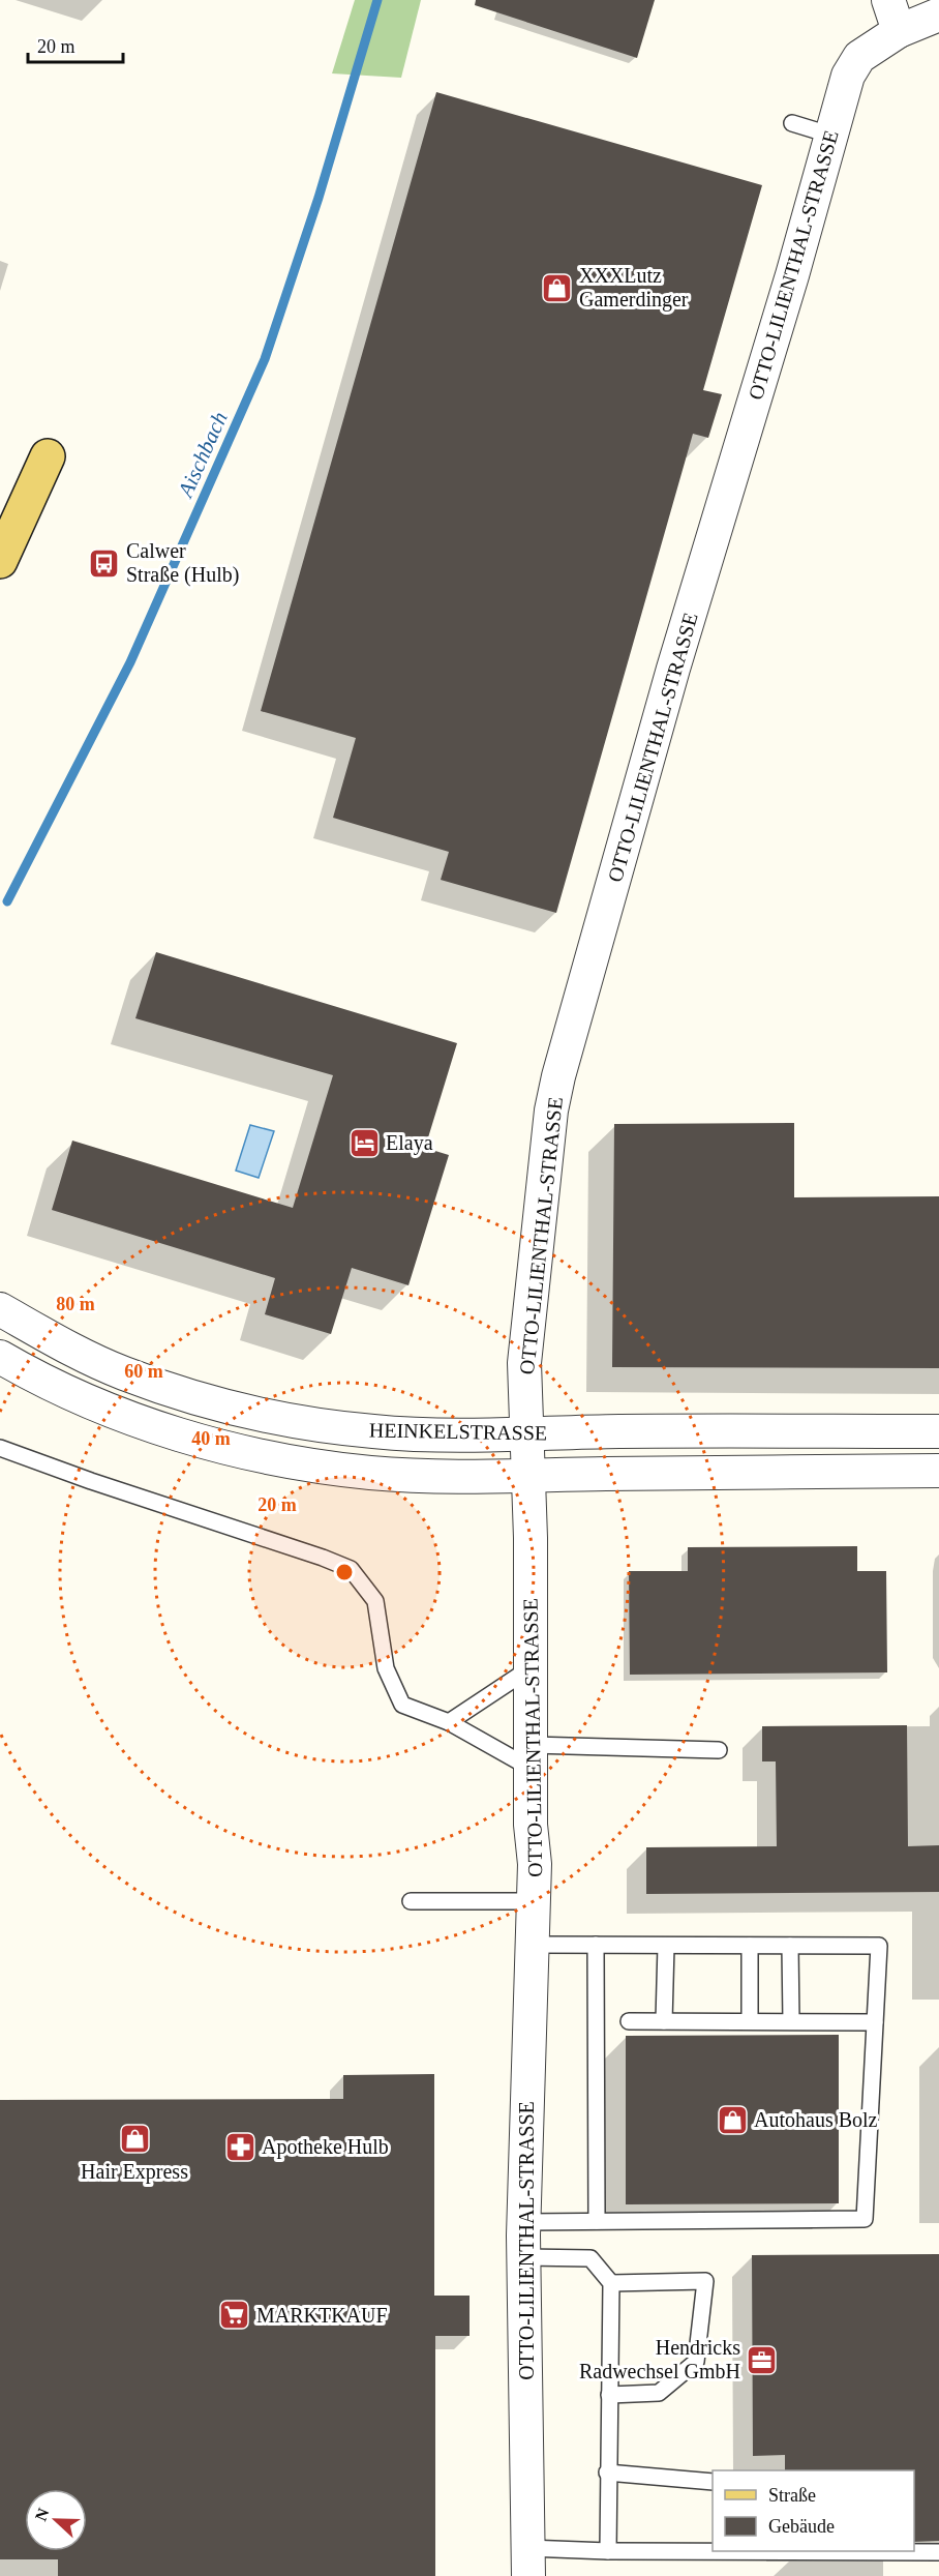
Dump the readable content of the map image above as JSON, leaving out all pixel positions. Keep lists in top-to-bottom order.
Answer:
{
  "streets": {
    "street": ["OTTO-LILIENTHAL-STRASSE", "HEINKELSTRASSE"]
  },
  "crossings": [
    ["OTTO-LILIENTHAL-STRASSE", "HEINKELSTRASSE"]
  ],
  "water": ["Aischbach"],
  "places": {
    "shop": ["XXXLutz Gamerdinger", "Autohaus Bolz", "Hair Express"],
    "bus stop": ["Calwer Straße (Hulb)"],
    "hotel": ["Elaya"],
    "pharmacy": ["Apotheke Hulb"],
    "supermarket": ["MARKTKAUF"],
    "office": ["Hendricks Radwechsel GmbH"]
  },
  "legend": ["Straße", "Gebäude"],
  "scale_bar": "20 m",
  "north": "left",
  "rings": [
    "80 m",
    "60 m",
    "40 m",
    "20 m"
  ]
}
